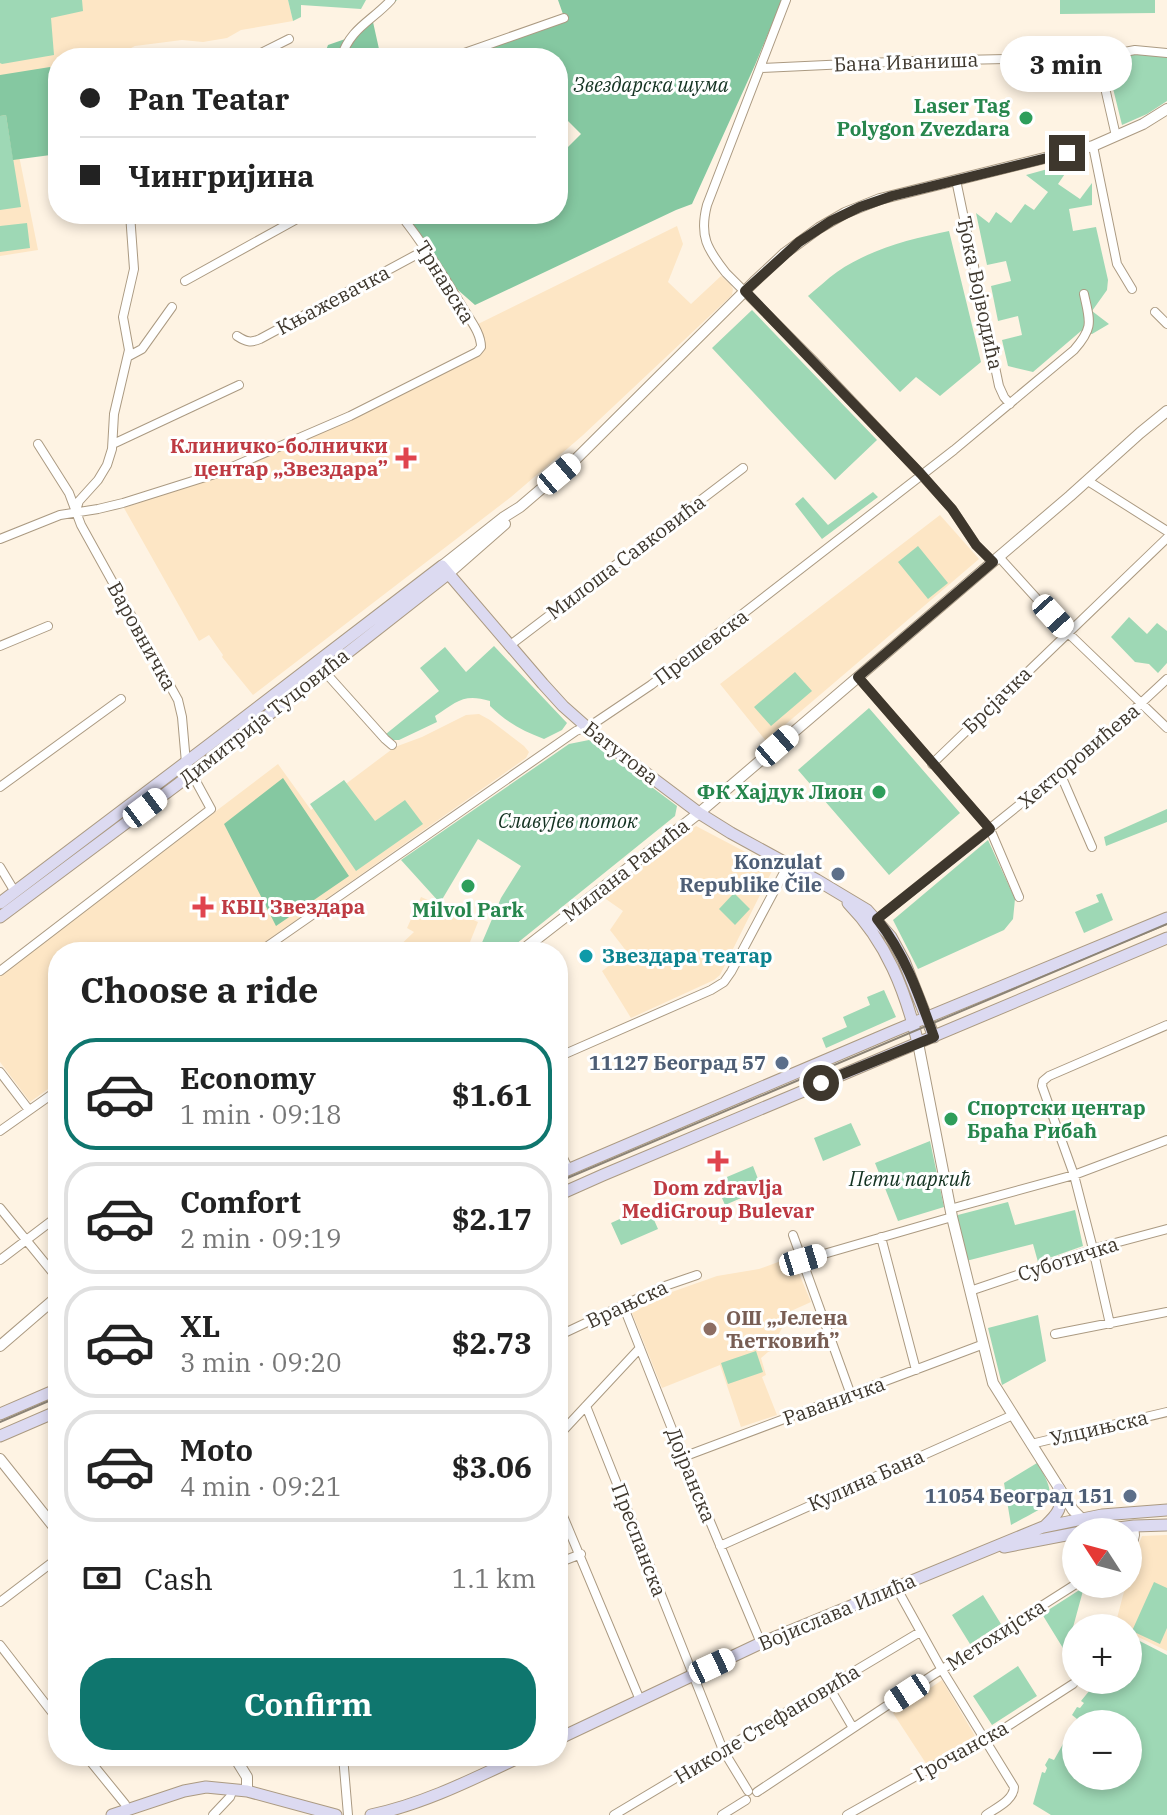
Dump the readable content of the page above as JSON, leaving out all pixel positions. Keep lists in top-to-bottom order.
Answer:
{
  "streets": {
    "main road": ["Димитрија Туцовића", "Батутова", "Војислава Илића"],
    "street": [
      "Бана Иваниша",
      "Трнавска",
      "Ђока Војводића",
      "Књажевачка",
      "Милоша Савковића",
      "Варовничка",
      "Прешевска",
      "Брсјачка",
      "Хекторовићева",
      "Милана Ракића",
      "Суботичка",
      "Врањска",
      "Раваничка",
      "Улцињска",
      "Дојранска",
      "Кулина Бана",
      "Преспанска",
      "Метохијска",
      "Николе Стефановића",
      "Грочанска"
    ]
  },
  "crossings": [
    ["Трнавска", "Књажевачка"],
    ["Трнавска", "Варовничка"],
    ["Ђока Војводића", "Прешевска"],
    ["Ђока Војводића", "Димитрија Туцовића"],
    ["Милоша Савковића", "Батутова"],
    ["Варовничка", "Димитрија Туцовића"],
    ["Прешевска", "Батутова"],
    ["Димитрија Туцовића", "Батутова"],
    ["Батутова", "Хекторовићева"],
    ["Батутова", "Милана Ракића"],
    ["Врањска", "Дојранска"],
    ["Раваничка", "Дојранска"],
    ["Дојранска", "Кулина Бана"],
    ["Дојранска", "Војислава Илића"],
    ["Преспанска", "Војислава Илића"],
    ["Преспанска", "Метохијска"],
    ["Преспанска", "Николе Стефановића"]
  ],
  "parks": ["Звездарска шума", "Славујев поток", "Пети паркић"],
  "places": {
    "other": [
      "Laser Tag Polygon Zvezdara",
      "ФК Хајдук Лион",
      "Konzulat Republike Čile",
      "Milvol Park",
      "Звездара театар",
      "11127 Београд 57",
      "Спортски центар Браћа Рибаћ",
      "ОШ „Јелена Ћетковић”",
      "11054 Београд 151"
    ],
    "health": ["Клиничко-болнички центар „Звездара”", "КБЦ Звездара", "Dom zdravlja MediGroup Bulevar"]
  },
  "north": "top left",
  "page": {
    "bubble": "3 min",
    "banner": ["Pan Teatar", "Чингријина"],
    "heading": "Choose a ride",
    "list": [
      {
        "name": "Economy",
        "note": "1 min · 09:18",
        "value": "$1.61"
      },
      {
        "name": "Comfort",
        "note": "2 min · 09:19",
        "value": "$2.17"
      },
      {
        "name": "XL",
        "note": "3 min · 09:20",
        "value": "$2.73"
      },
      {
        "name": "Moto",
        "note": "4 min · 09:21",
        "value": "$3.06"
      }
    ],
    "map_buttons": ["+", "−"],
    "pay": ["Cash", "1.1 km"],
    "buttons": "Confirm"
  }
}
